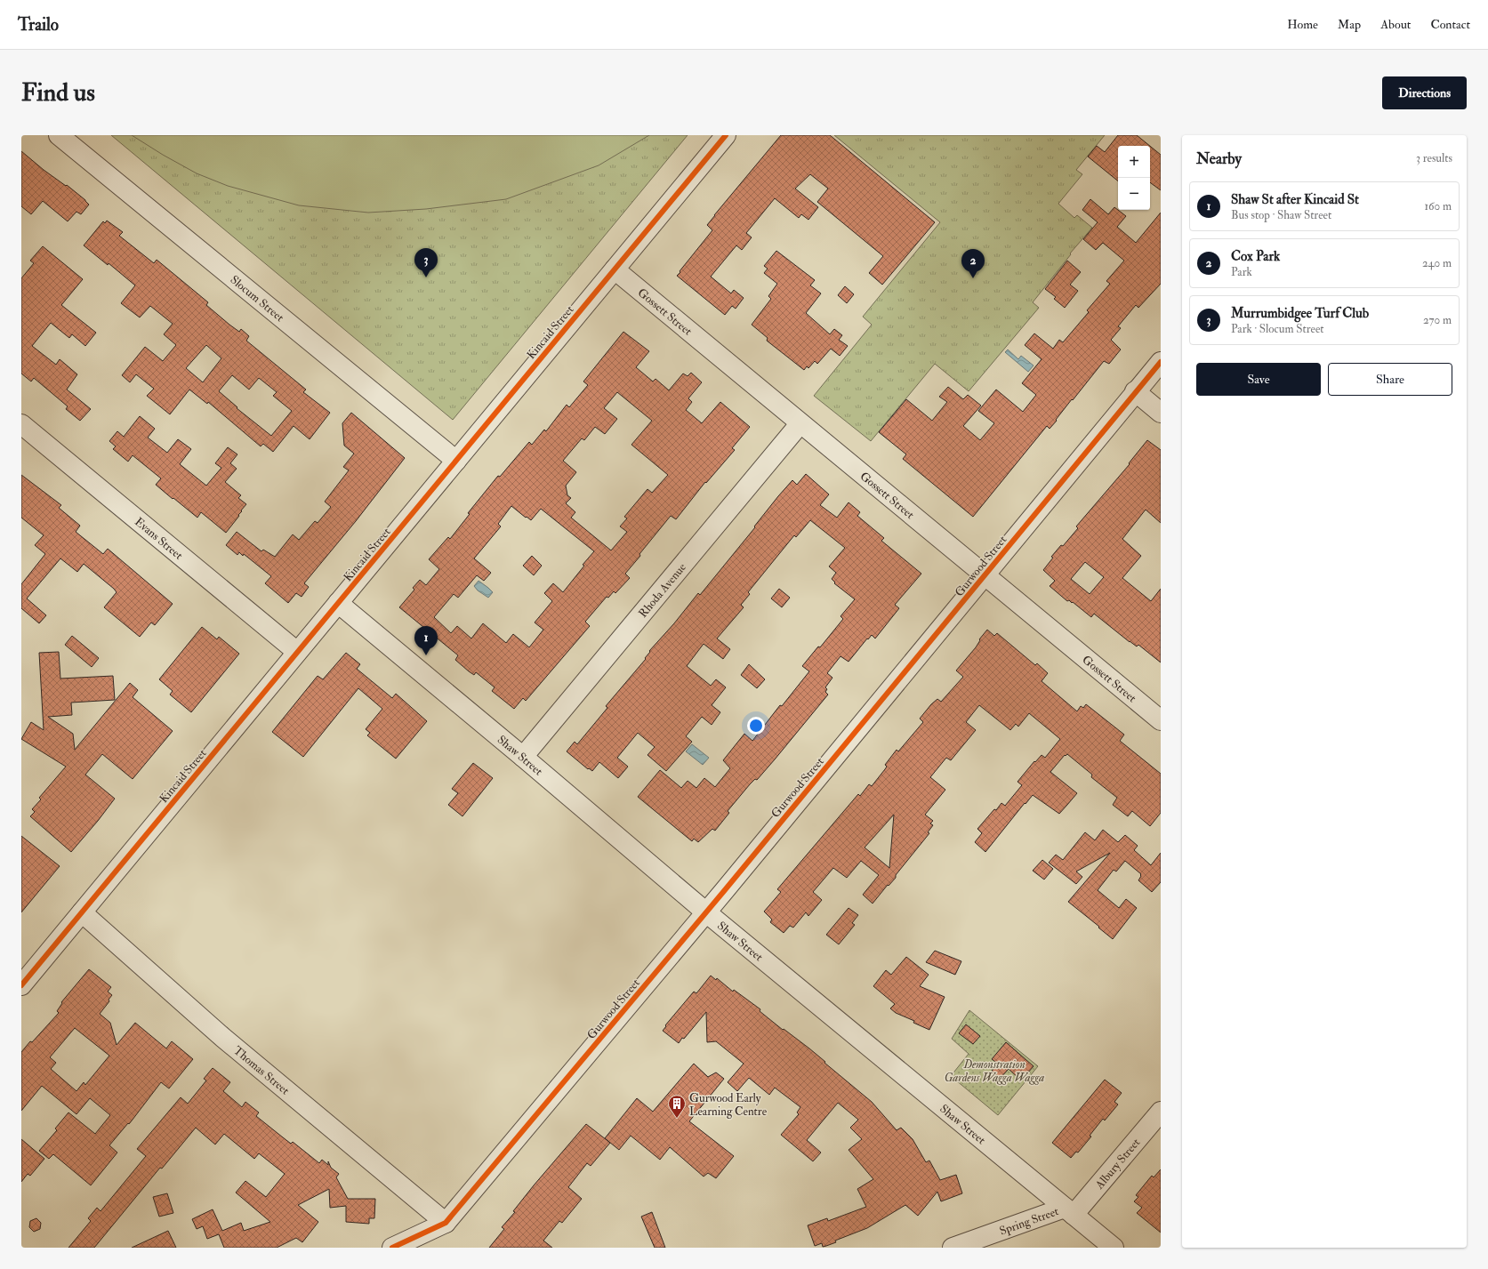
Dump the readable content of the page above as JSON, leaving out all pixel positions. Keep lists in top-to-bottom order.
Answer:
{
  "streets": {
    "street": [
      "Slocum Street",
      "Gossett Street",
      "Kincaid Street",
      "Evans Street",
      "Gurwood Street",
      "Rhoda Avenue",
      "Shaw Street",
      "Thomas Street",
      "Albury Street",
      "Spring Street"
    ]
  },
  "crossings": [
    ["Slocum Street", "Kincaid Street"],
    ["Gossett Street", "Kincaid Street"],
    ["Gossett Street", "Gurwood Street"],
    ["Gossett Street", "Rhoda Avenue"],
    ["Kincaid Street", "Evans Street"],
    ["Kincaid Street", "Shaw Street"],
    ["Kincaid Street", "Thomas Street"],
    ["Gurwood Street", "Shaw Street"],
    ["Gurwood Street", "Thomas Street"],
    ["Rhoda Avenue", "Shaw Street"],
    ["Shaw Street", "Albury Street"],
    ["Shaw Street", "Spring Street"],
    ["Albury Street", "Spring Street"]
  ],
  "parks": ["Demonstration Gardens Wagga Wagga"],
  "places": {
    "building": ["Gurwood Early Learning Centre"]
  },
  "page": {
    "header": "Trailo",
    "nav": [
      "Home",
      "Map",
      "About",
      "Contact"
    ],
    "buttons": [
      "Directions",
      ["Save", "Share"]
    ],
    "title": "Find us",
    "heading": ["Nearby", "3 results"],
    "map_buttons": ["+", "−"],
    "list": [
      {
        "mark": "1",
        "name": "Shaw St after Kincaid St",
        "note": "Bus stop · Shaw Street",
        "value": "160 m"
      },
      {
        "mark": "2",
        "name": "Cox Park",
        "note": "Park",
        "value": "240 m"
      },
      {
        "mark": "3",
        "name": "Murrumbidgee Turf Club",
        "note": "Park · Slocum Street",
        "value": "270 m"
      }
    ],
    "pins": ["3", "2", "1"]
  }
}
